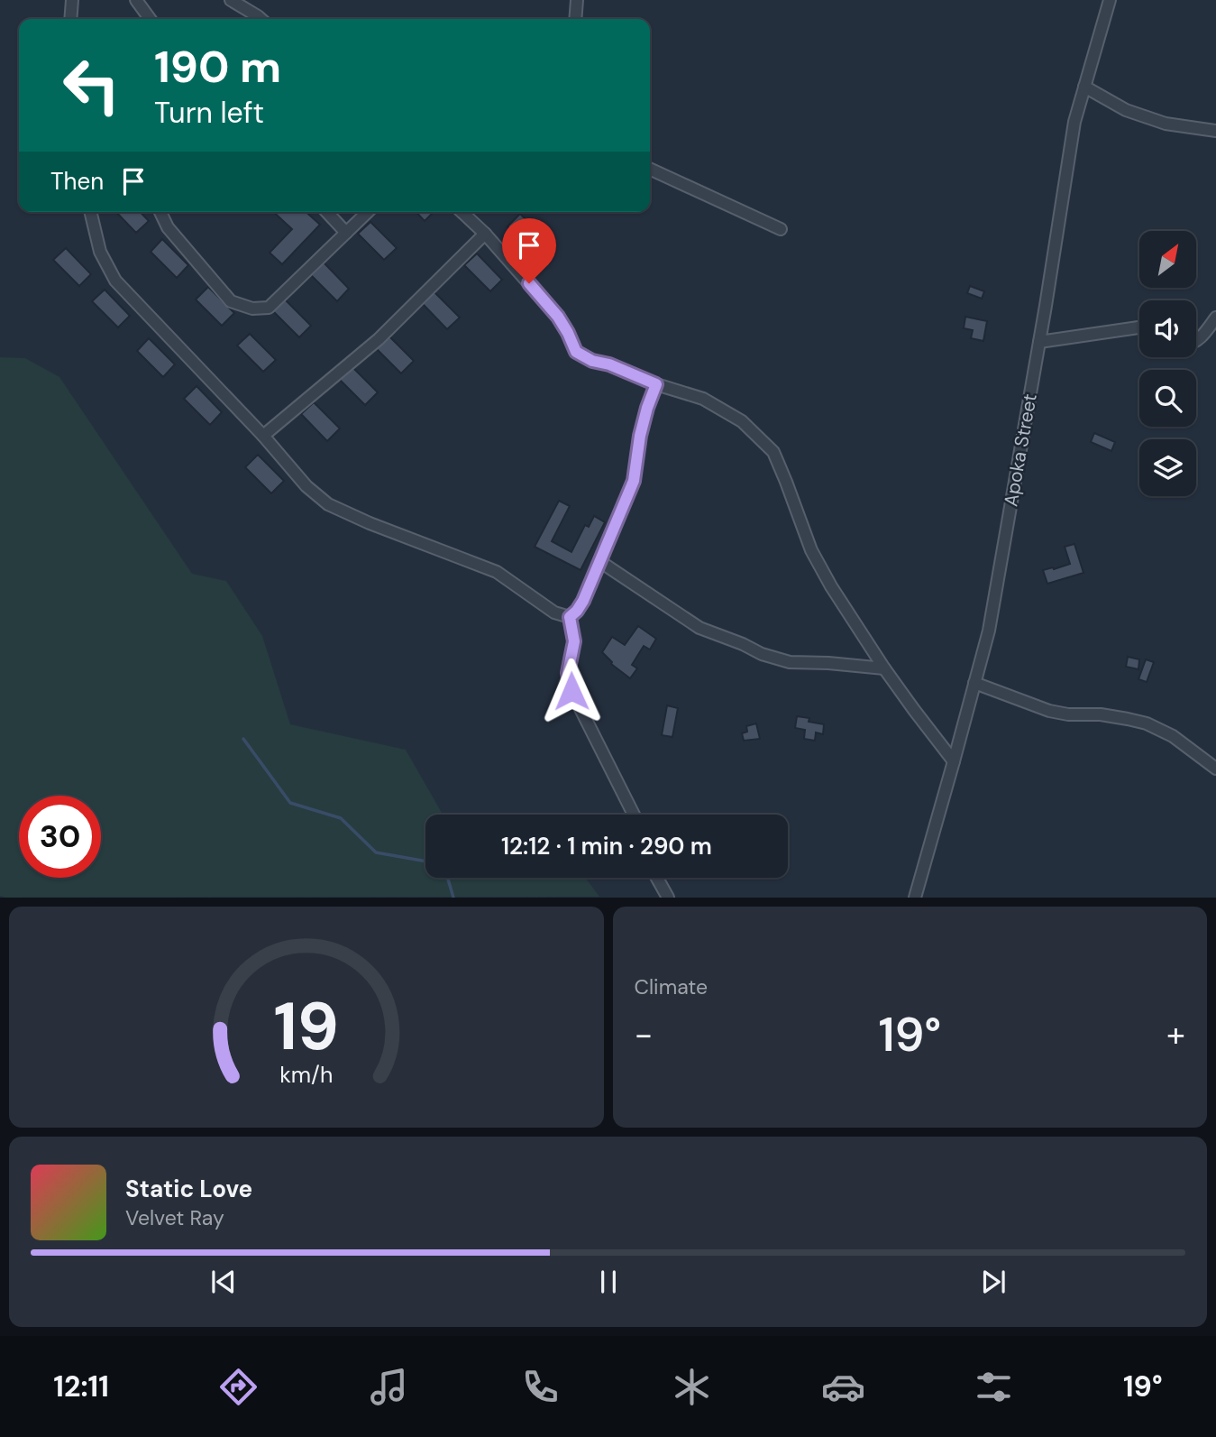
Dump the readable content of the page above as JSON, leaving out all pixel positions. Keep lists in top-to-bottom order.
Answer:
{
  "streets": {
    "street": ["Apoka Street"]
  },
  "north": "top right",
  "page": {
    "turn": ["190 m", "Turn left"],
    "then": "Then",
    "limit": "30",
    "trip": "12:12 · 1 min · 290 m",
    "tile": "Climate",
    "heat": ["−", "19°", "+"],
    "song": ["Static Love", "Velvet Ray"],
    "tabs": ["12:11", "19°"],
    "gauge": ["19", "km/h"]
  }
}
